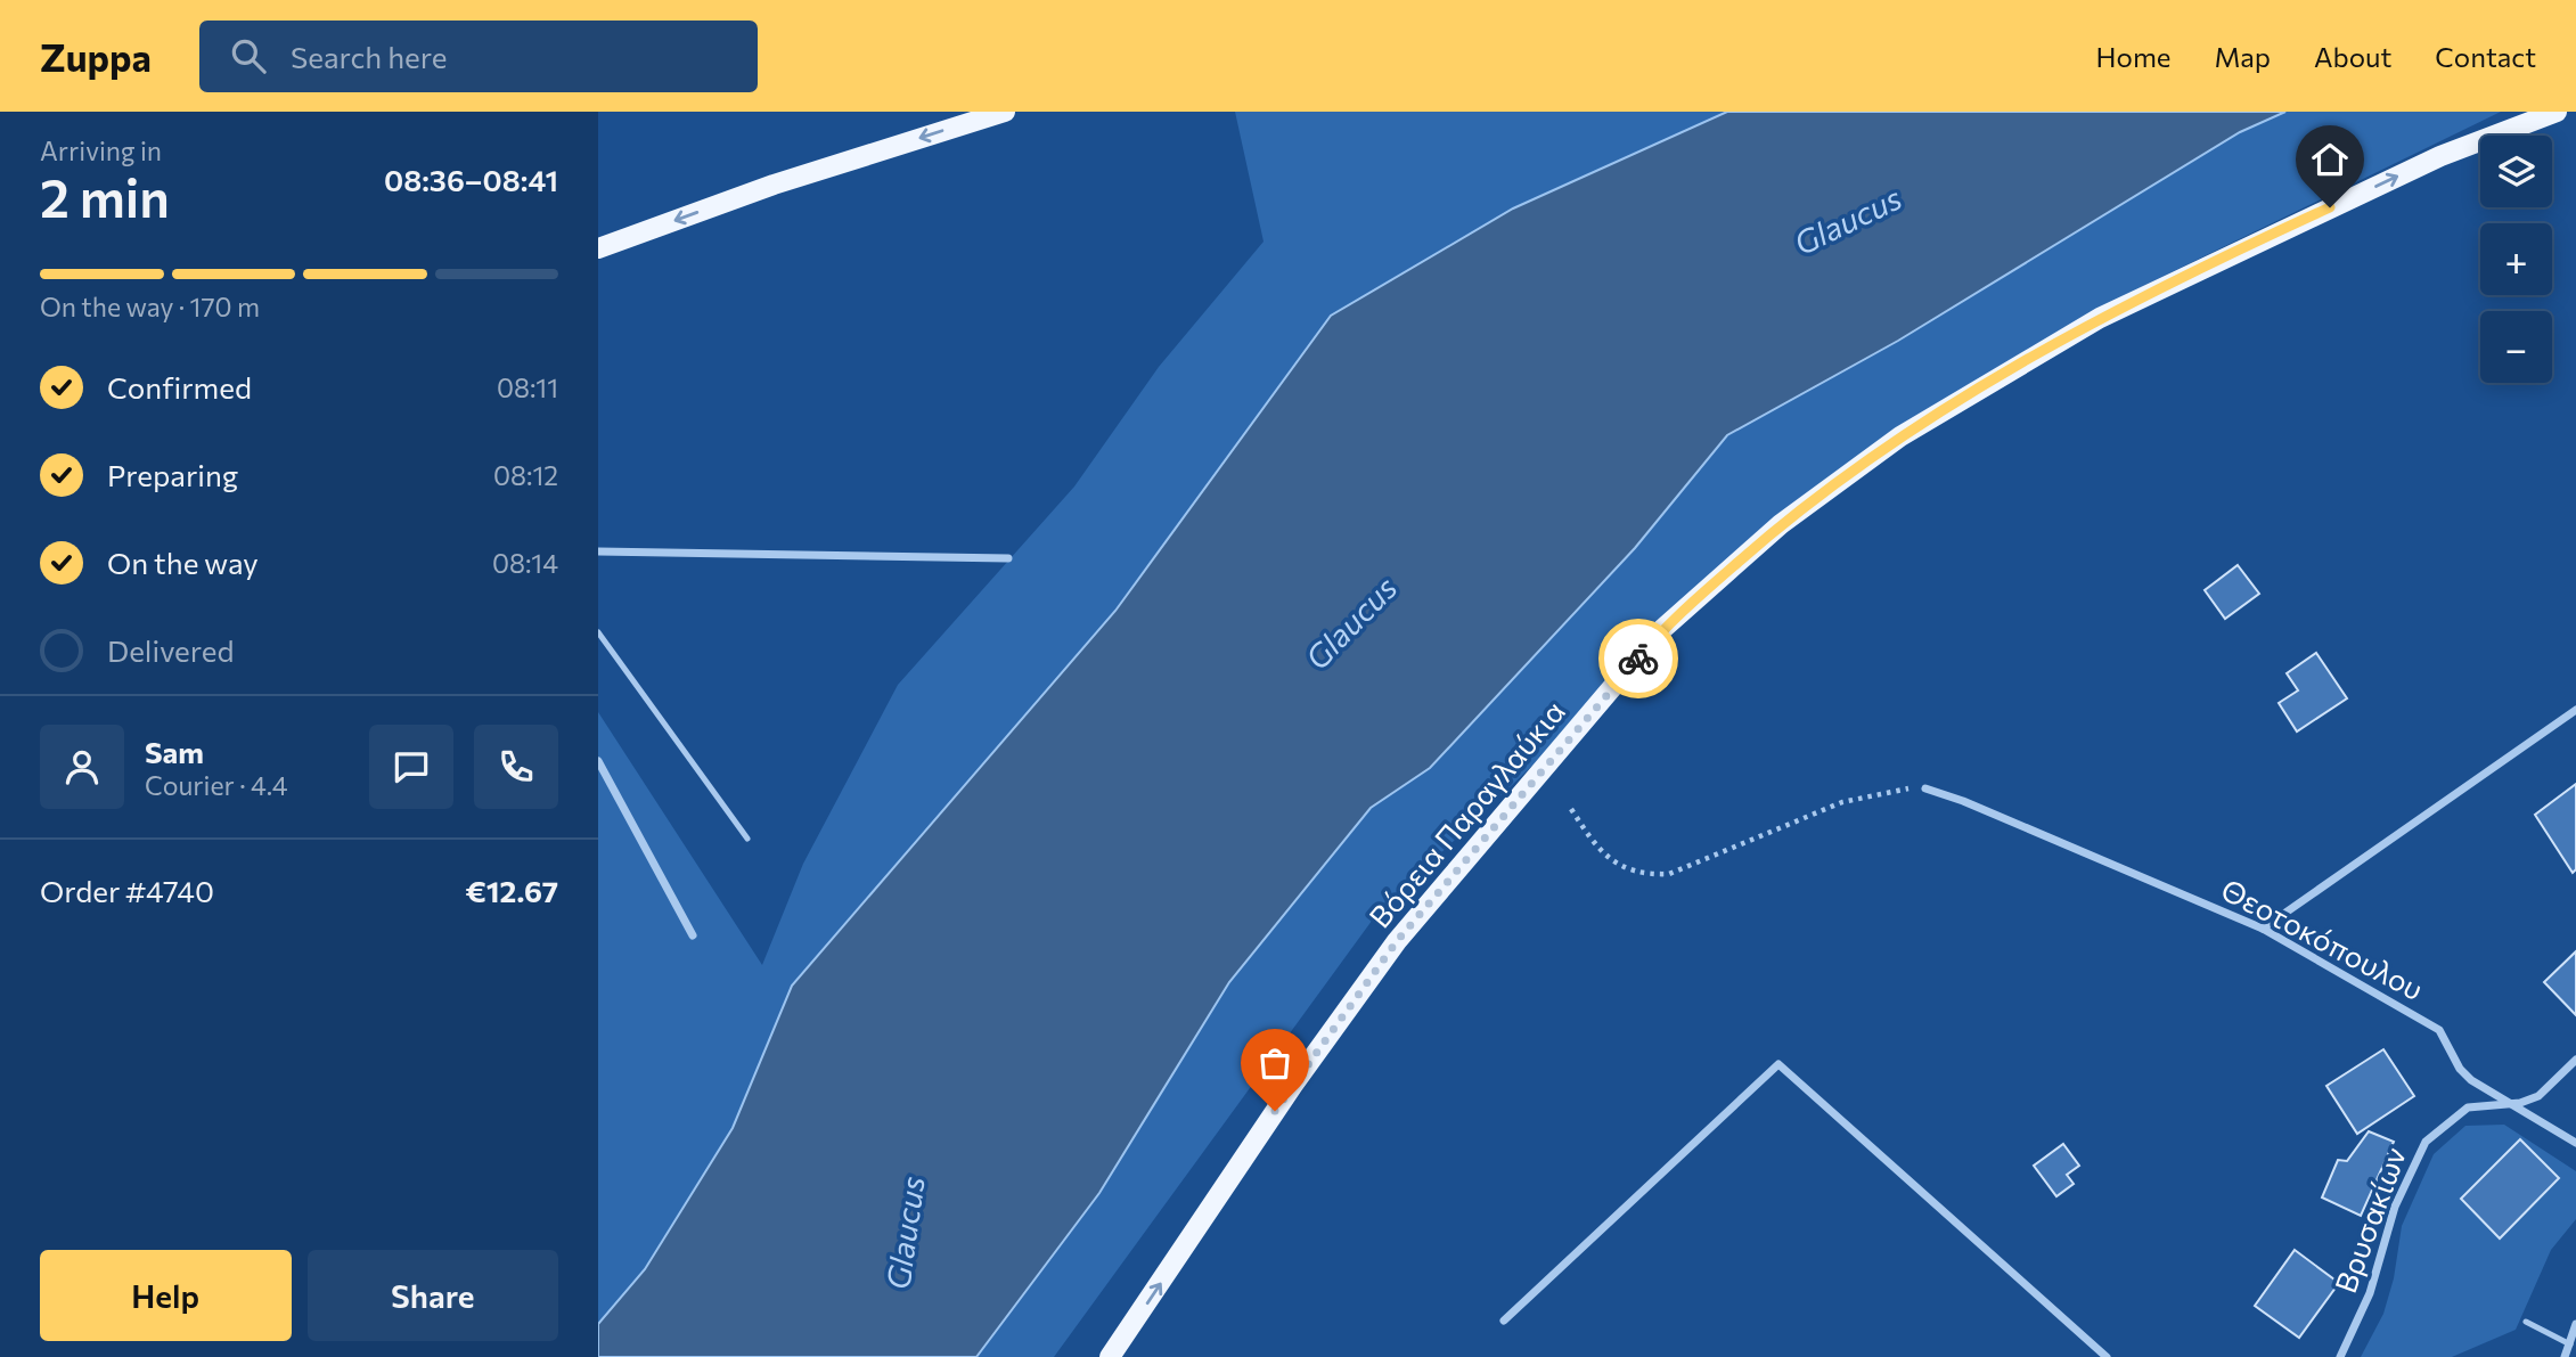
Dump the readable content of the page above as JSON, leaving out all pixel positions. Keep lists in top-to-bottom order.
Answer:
{
  "streets": {
    "main road": ["Βόρεια Παραγλαύκια"],
    "street": ["Θεοτοκόπουλου", "Βρυσακίων"]
  },
  "crossings": [
    ["Θεοτοκόπουλου", "Βρυσακίων"]
  ],
  "one_way": ["Βόρεια Παραγλαύκια"],
  "water": ["Glaucus"],
  "page": {
    "header": "Zuppa",
    "search": "Search here",
    "nav": [
      "Home",
      "Map",
      "About",
      "Contact"
    ],
    "heading": ["2 min", "Arriving in", "08:36–08:41"],
    "panel": [
      "Sam",
      "Courier · 4.4",
      "Order #4740",
      "€12.67"
    ],
    "map_buttons": ["+", "−"],
    "bar": "On the way · 170 m",
    "list": [
      ["Confirmed", "08:11"],
      ["Preparing", "08:12"],
      ["On the way", "08:14"],
      "Delivered"
    ],
    "buttons": ["Help", "Share"]
  }
}
